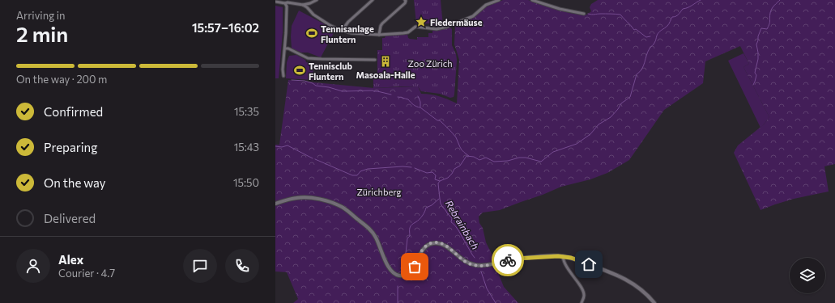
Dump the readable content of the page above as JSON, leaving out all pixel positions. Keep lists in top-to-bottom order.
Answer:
{
  "water": ["Rebrainbach"],
  "parks": ["Zoo Zürich", "Zürichberg"],
  "places": {
    "place": ["Fledermäuse"],
    "sports": ["Tennisanlage Fluntern", "Tennisclub Fluntern"],
    "building": ["Masoala-Halle"]
  },
  "page": {
    "heading": ["2 min", "Arriving in", "15:57–16:02"],
    "panel": ["Alex", "Courier · 4.7"],
    "bar": "On the way · 200 m",
    "list": [
      ["Confirmed", "15:35"],
      ["Preparing", "15:43"],
      ["On the way", "15:50"],
      "Delivered"
    ]
  }
}
